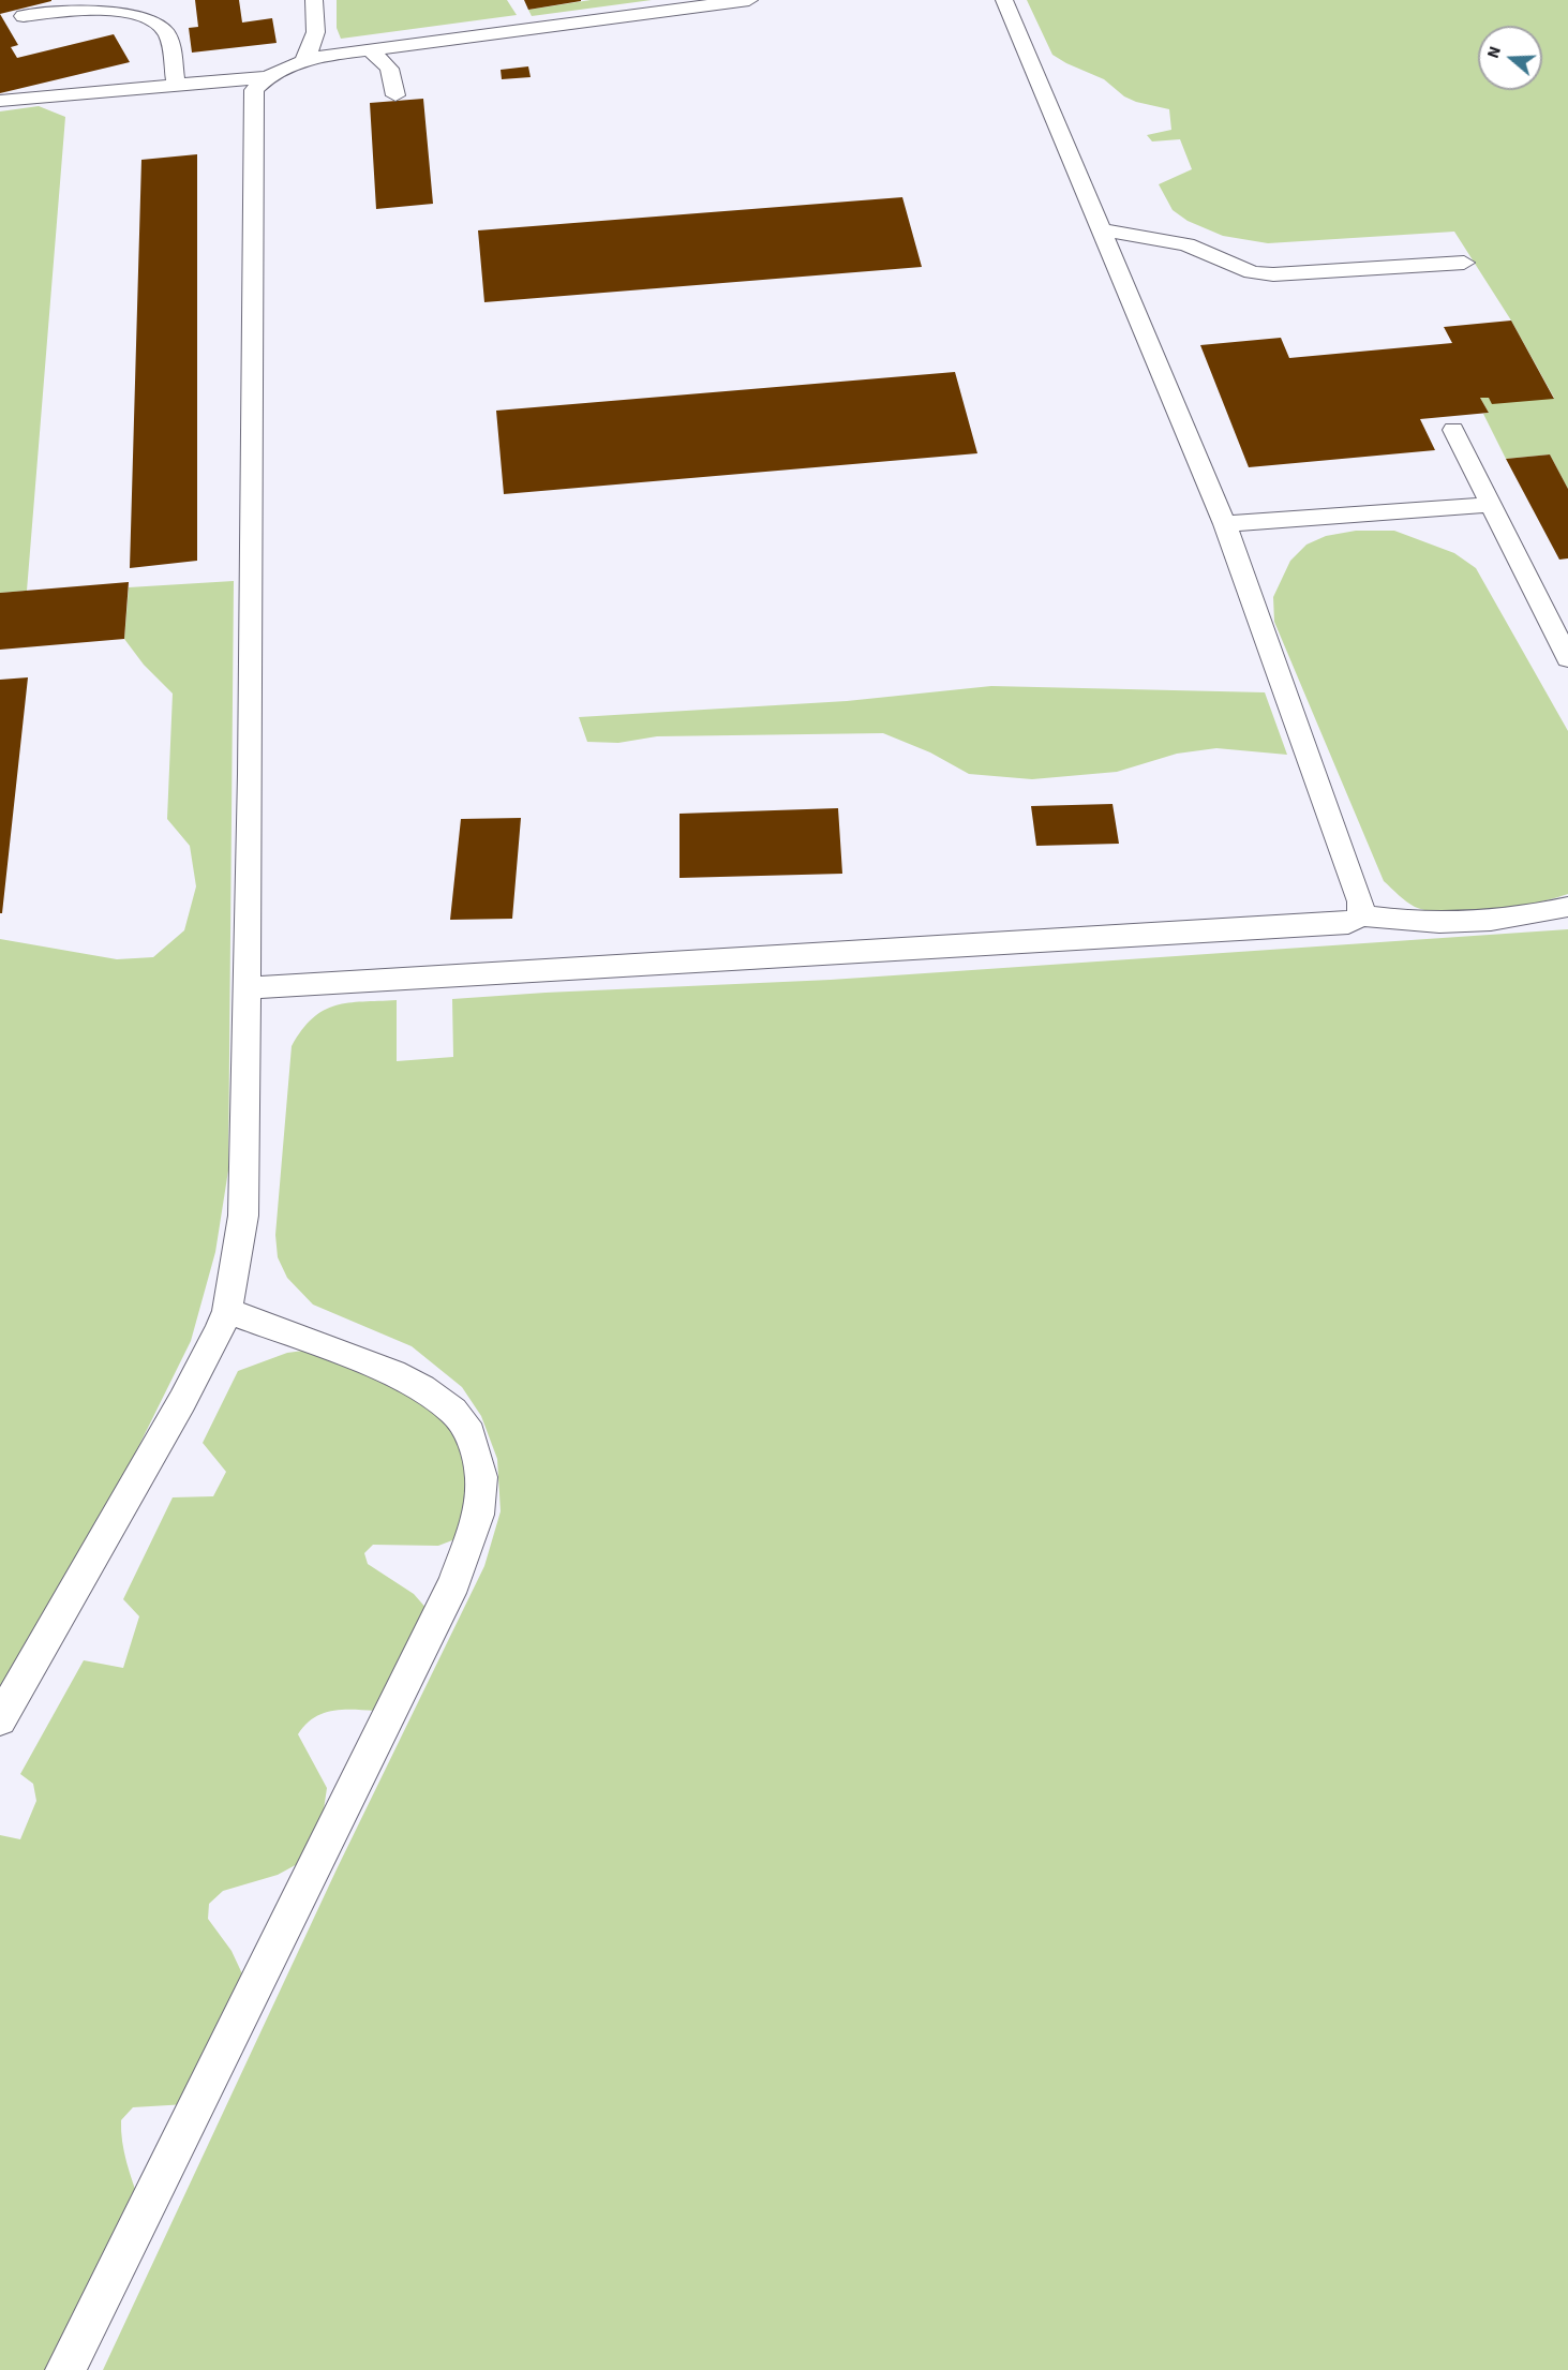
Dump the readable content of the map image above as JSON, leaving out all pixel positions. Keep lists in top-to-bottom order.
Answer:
{
  "north": "left"
}
